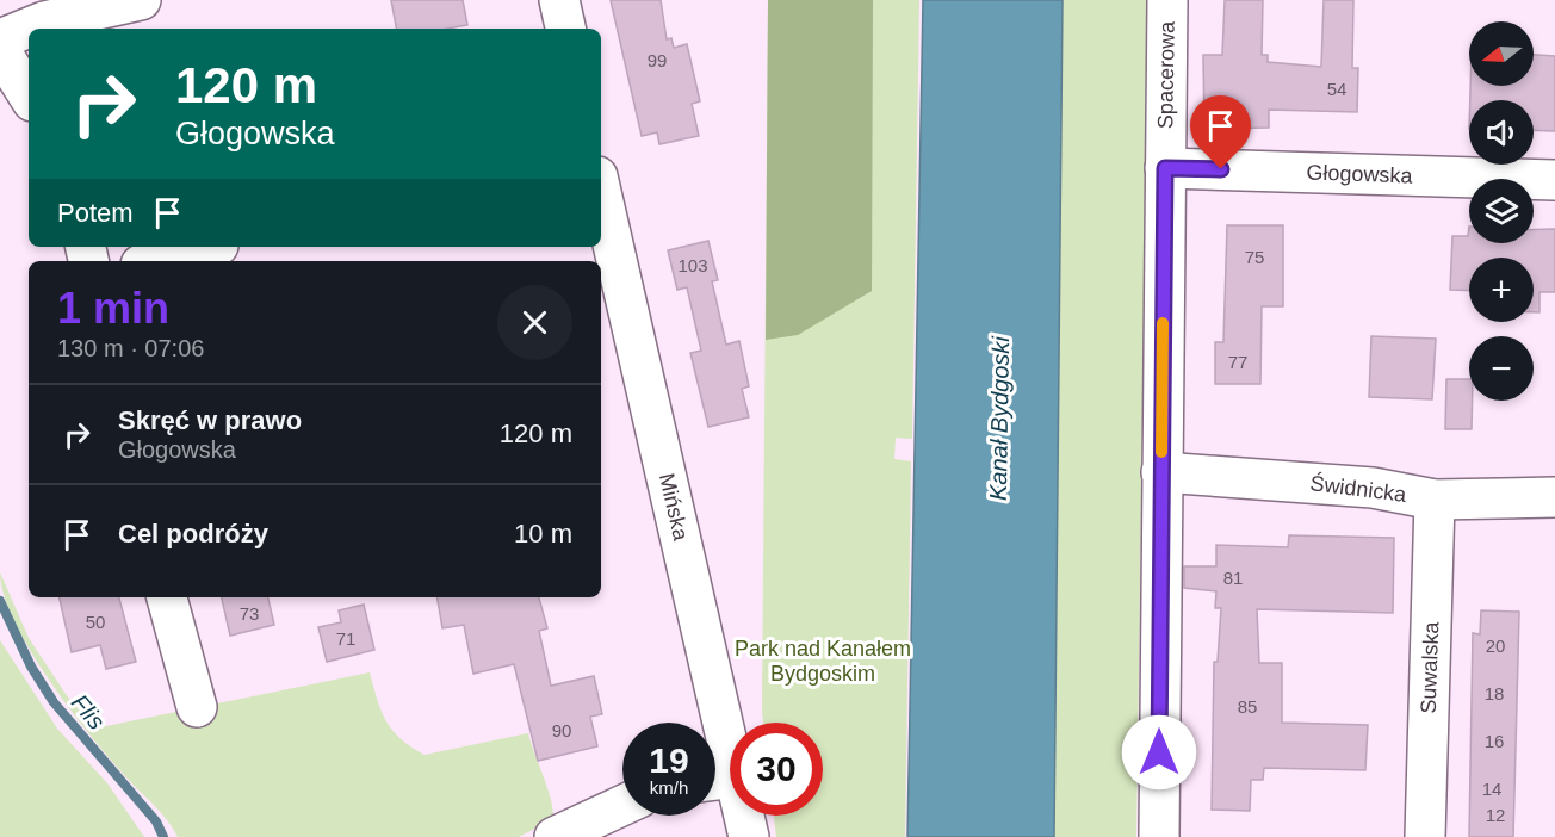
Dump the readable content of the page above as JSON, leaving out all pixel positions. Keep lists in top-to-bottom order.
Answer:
{
  "streets": {
    "street": [
      "Spacerowa",
      "Głogowska",
      "Świdnicka",
      "Mińska",
      "Suwalska"
    ]
  },
  "crossings": [
    ["Spacerowa", "Głogowska"],
    ["Spacerowa", "Świdnicka"],
    ["Świdnicka", "Suwalska"]
  ],
  "water": ["Kanał Bydgoski", "Flis"],
  "parks": ["Park nad Kanałem Bydgoskim"],
  "house_numbers": [
    "99",
    "54",
    "75",
    "103",
    "77",
    "81",
    "73",
    "50",
    "71",
    "20",
    "18",
    "85",
    "90",
    "16",
    "14",
    "12"
  ],
  "north": "left",
  "page": {
    "map_buttons": ["+", "−"],
    "turn": ["120 m", "Głogowska"],
    "then": "Potem",
    "heading": ["1 min", "130 m · 07:06"],
    "list": [
      {
        "name": "Skręć w prawo",
        "note": "Głogowska",
        "value": "120 m"
      },
      {
        "name": "Cel podróży",
        "value": "10 m"
      }
    ],
    "speed": "19 km/h",
    "limit": "30"
  }
}
